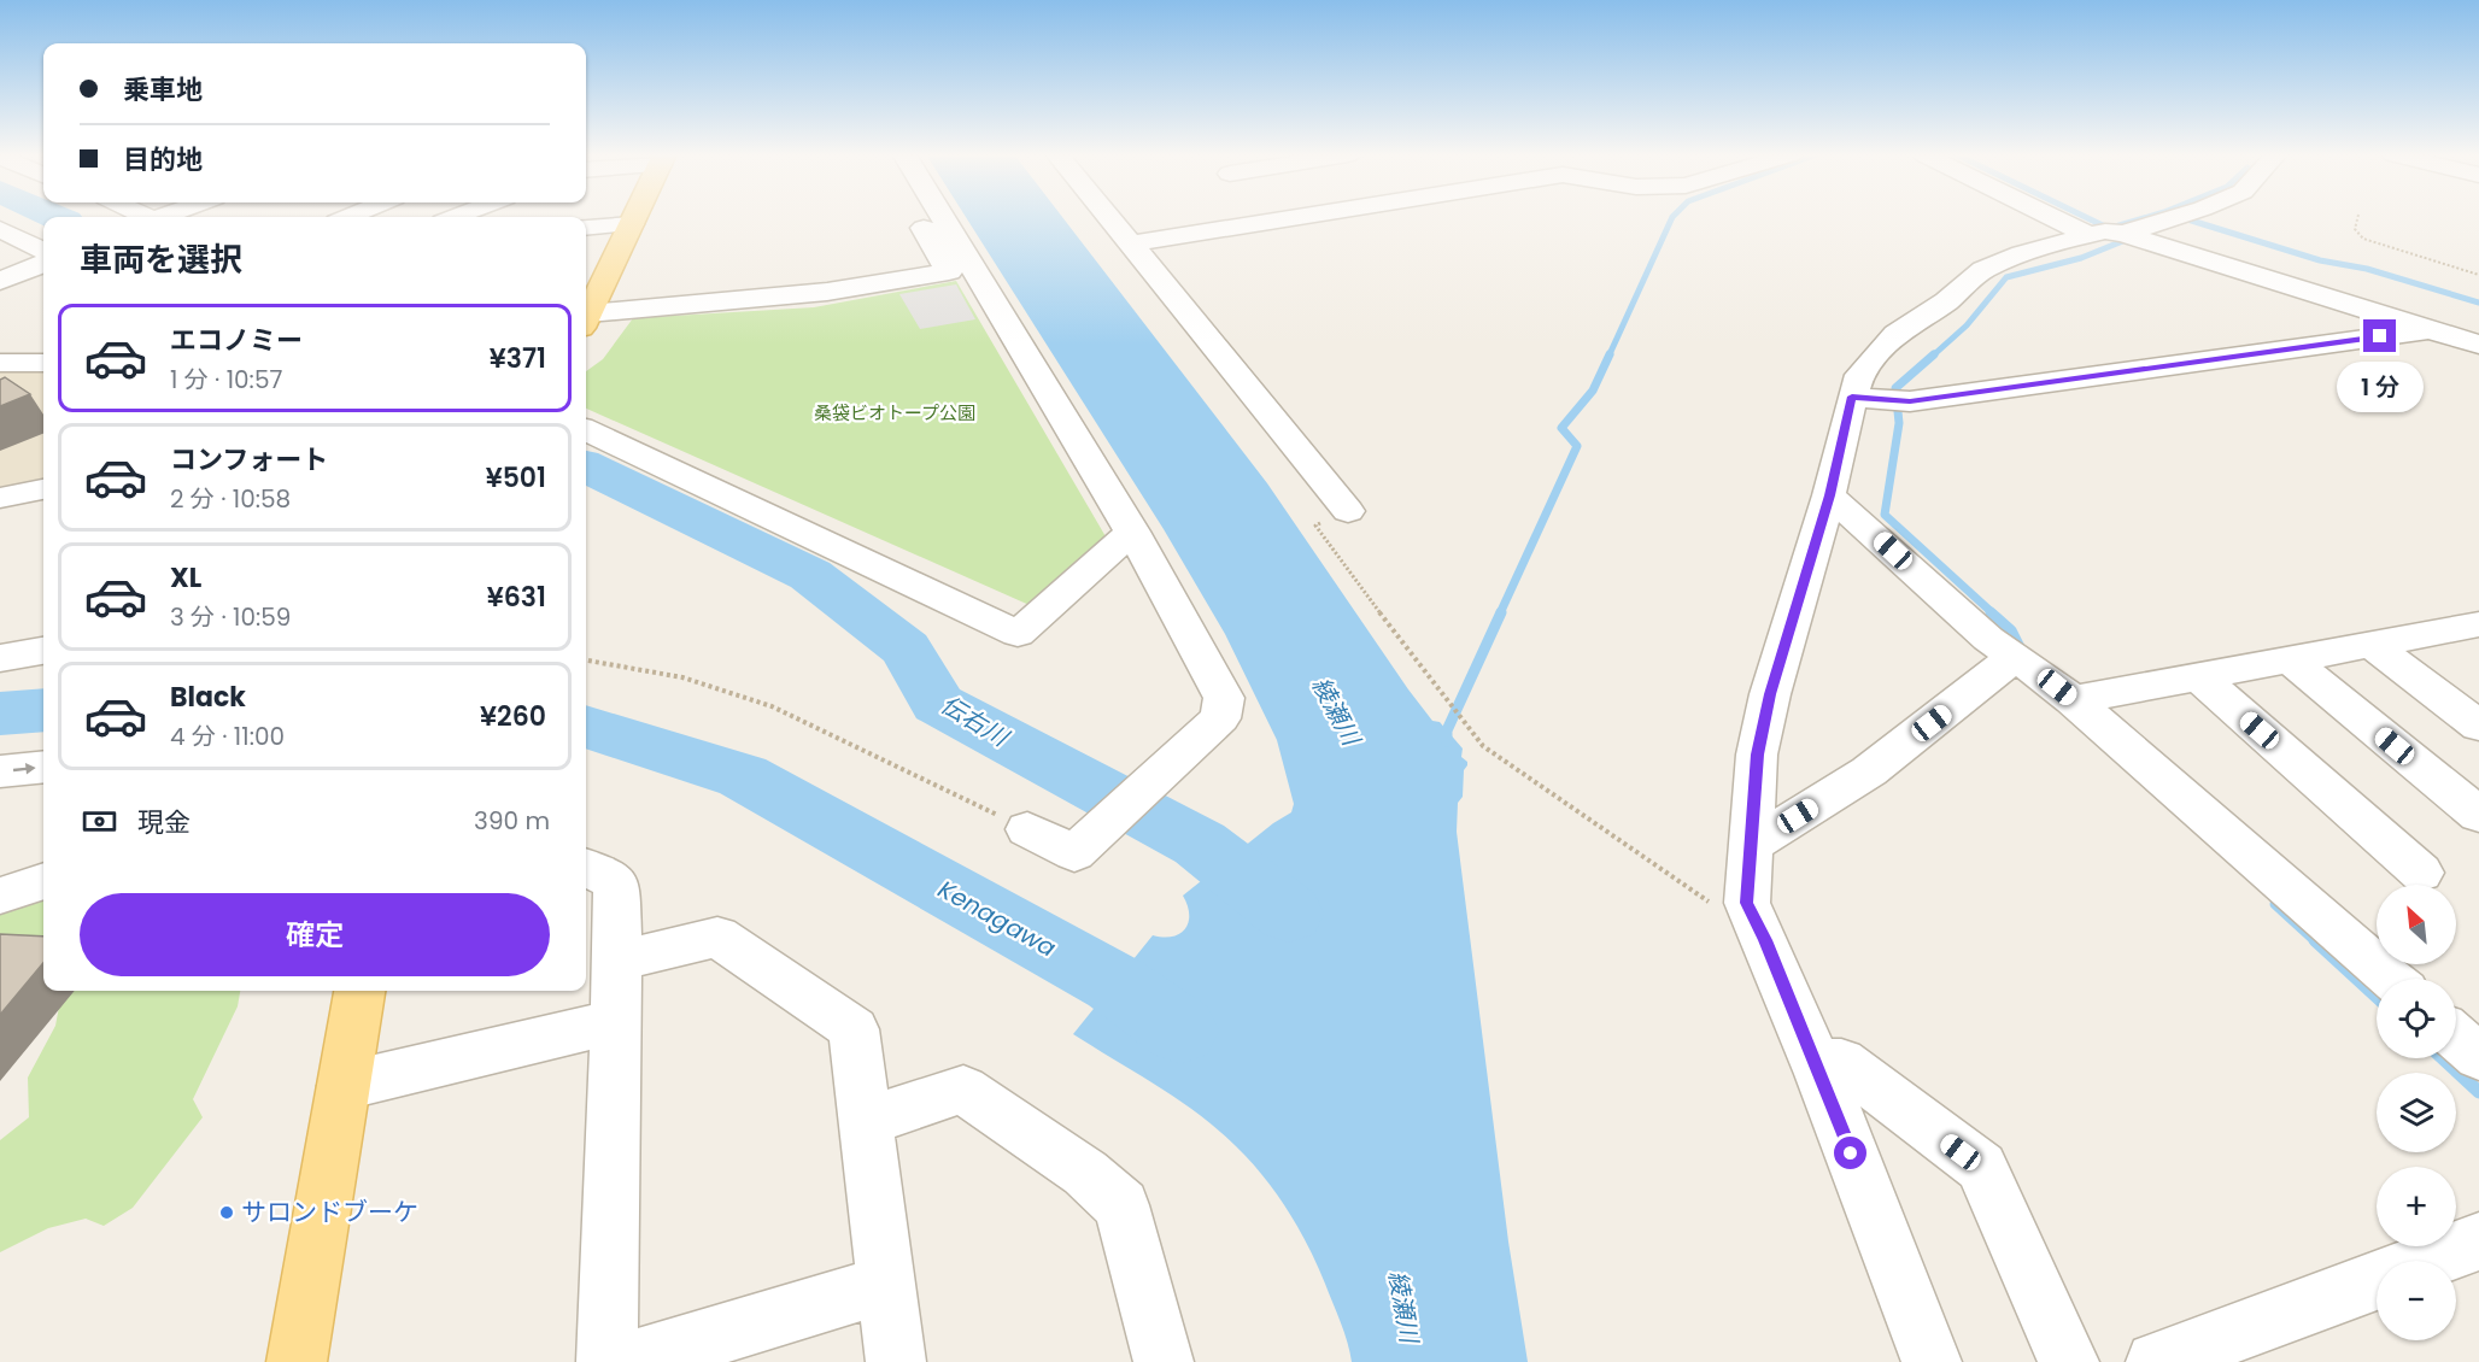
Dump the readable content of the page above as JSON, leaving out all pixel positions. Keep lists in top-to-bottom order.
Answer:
{
  "water": ["綾瀬川", "伝右川", "Kenagawa"],
  "parks": ["桑袋ビオトープ公園"],
  "places": ["サロンドブーケ"],
  "north": "top left",
  "page": {
    "banner": ["乗車地", "目的地"],
    "heading": "車両を選択",
    "list": [
      {
        "name": "エコノミー",
        "note": "1 分 · 10:57",
        "value": "¥371"
      },
      {
        "name": "コンフォート",
        "note": "2 分 · 10:58",
        "value": "¥501"
      },
      {
        "name": "XL",
        "note": "3 分 · 10:59",
        "value": "¥631"
      },
      {
        "name": "Black",
        "note": "4 分 · 11:00",
        "value": "¥260"
      }
    ],
    "bubble": "1 分",
    "pay": ["現金", "390 m"],
    "buttons": "確定",
    "map_buttons": ["+", "−"]
  }
}
